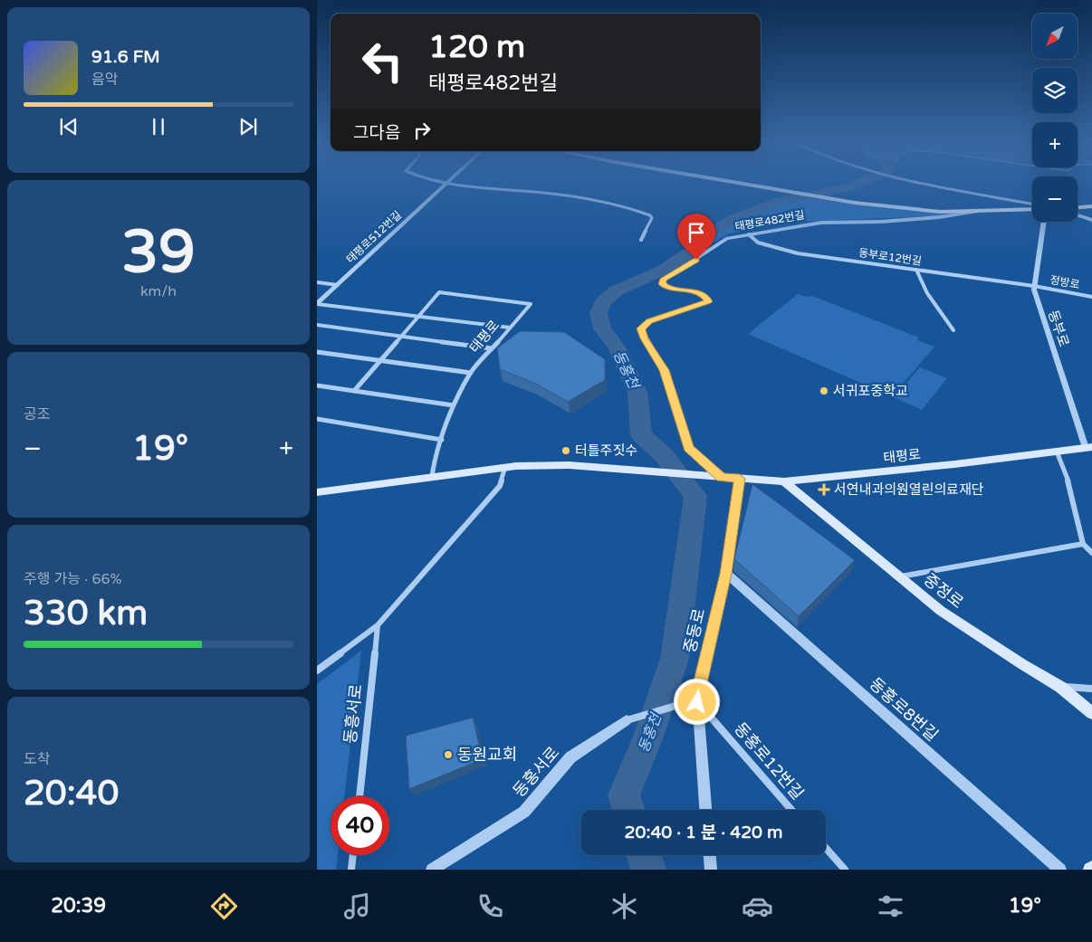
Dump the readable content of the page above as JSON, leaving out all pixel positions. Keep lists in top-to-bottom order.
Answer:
{
  "streets": {
    "main road": ["태평로", "중정로"],
    "street": [
      "태평로482번길",
      "태평로512번길",
      "동부로12번길",
      "정방로",
      "동부로",
      "중동로",
      "동홍로8번길",
      "동흥서로",
      "동홍로12번길",
      "동홍서로"
    ]
  },
  "crossings": [
    ["태평로482번길", "동부로12번길"],
    ["태평로482번길", "태평로"],
    ["동부로12번길", "정방로"],
    ["동부로12번길", "동부로"],
    ["정방로", "동부로"],
    ["동부로", "태평로"],
    ["태평로", "중정로"],
    ["태평로", "중동로"],
    ["중동로", "동홍로8번길"],
    ["중동로", "동홍로12번길"],
    ["중동로", "동홍서로"],
    ["동홍로12번길", "동홍서로"]
  ],
  "water": ["동홍천"],
  "places": {
    "other": ["서귀포중학교", "터틀주짓수", "동원교회"],
    "health": ["서연내과의원열린의료재단"]
  },
  "north": "bottom left",
  "page": {
    "map_buttons": ["+", "−"],
    "turn": ["120 m", "태평로482번길"],
    "song": ["91.6 FM", "음악"],
    "then": "그다음",
    "tile": [
      ["39", "km/h"],
      "공조",
      ["주행 가능 · 66%", "330 km"],
      ["도착", "20:40"]
    ],
    "heat": ["−", "19°", "+"],
    "limit": "40",
    "trip": "20:40 · 1 분 · 420 m",
    "tabs": ["20:39", "19°"]
  }
}
